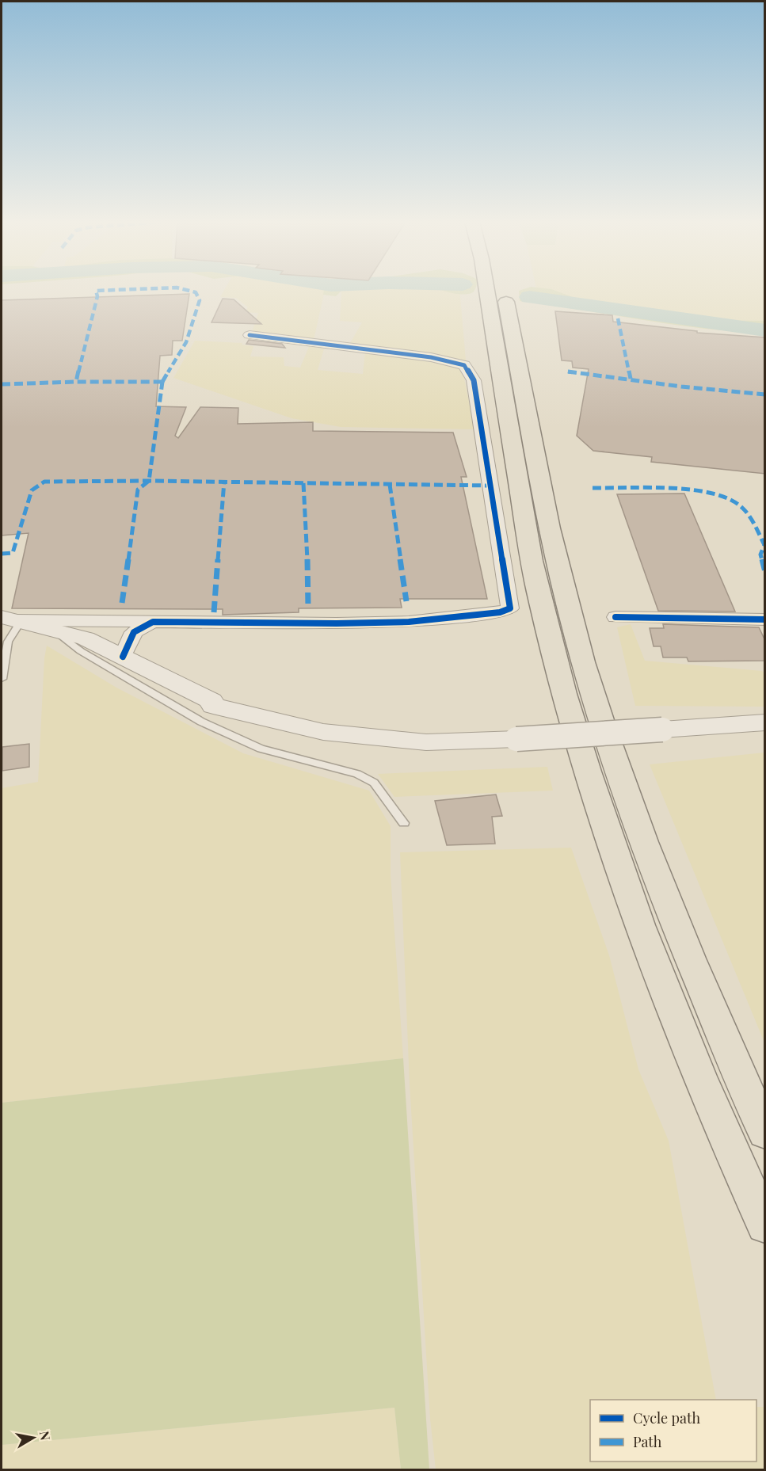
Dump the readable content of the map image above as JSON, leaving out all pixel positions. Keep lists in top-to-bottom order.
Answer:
{
  "legend": ["Cycle path", "Path"],
  "north": "right"
}
